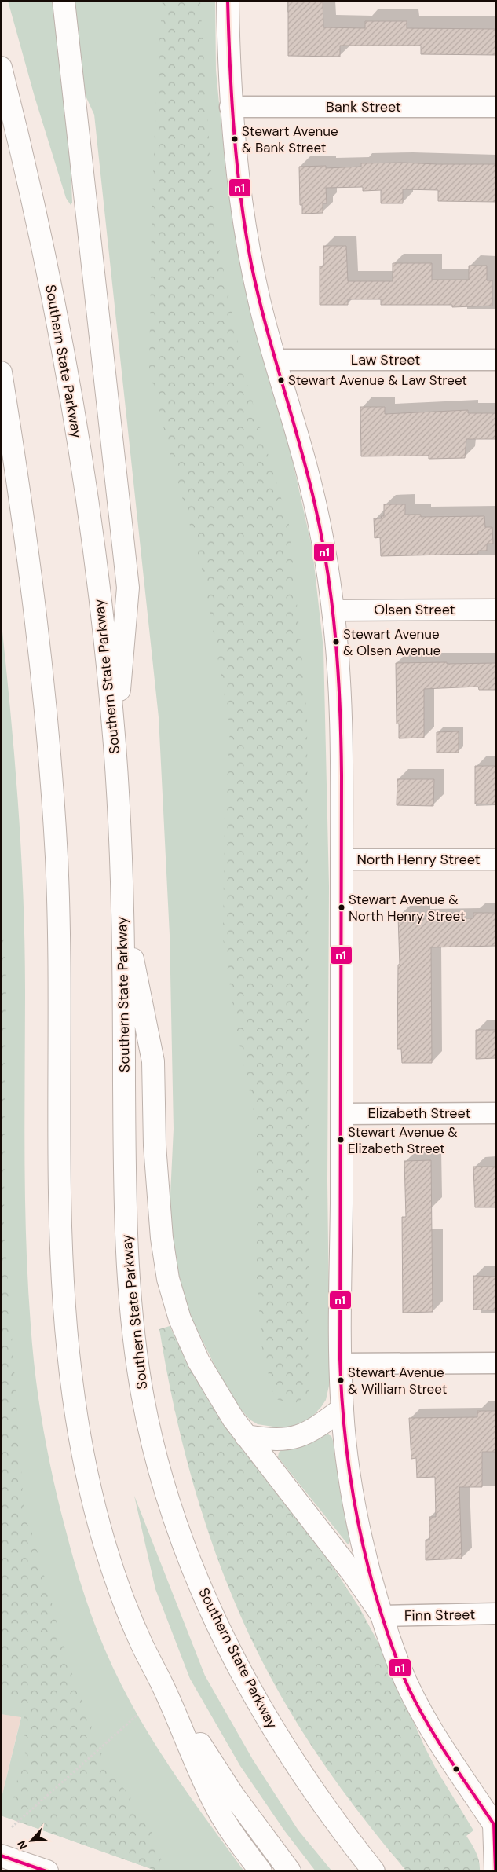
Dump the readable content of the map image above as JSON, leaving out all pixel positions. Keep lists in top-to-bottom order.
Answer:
{
  "streets": {
    "main road": ["Southern State Parkway"],
    "street": [
      "Bank Street",
      "Law Street",
      "Olsen Street",
      "North Henry Street",
      "Elizabeth Street",
      "Finn Street"
    ]
  },
  "places": [
    "Stewart Avenue & Bank Street",
    "Stewart Avenue & Law Street",
    "Stewart Avenue & Olsen Avenue",
    "Stewart Avenue & North Henry Street",
    "Stewart Avenue & Elizabeth Street",
    "Stewart Avenue & William Street"
  ],
  "lines": ["transit line n1"],
  "north": "bottom left"
}
